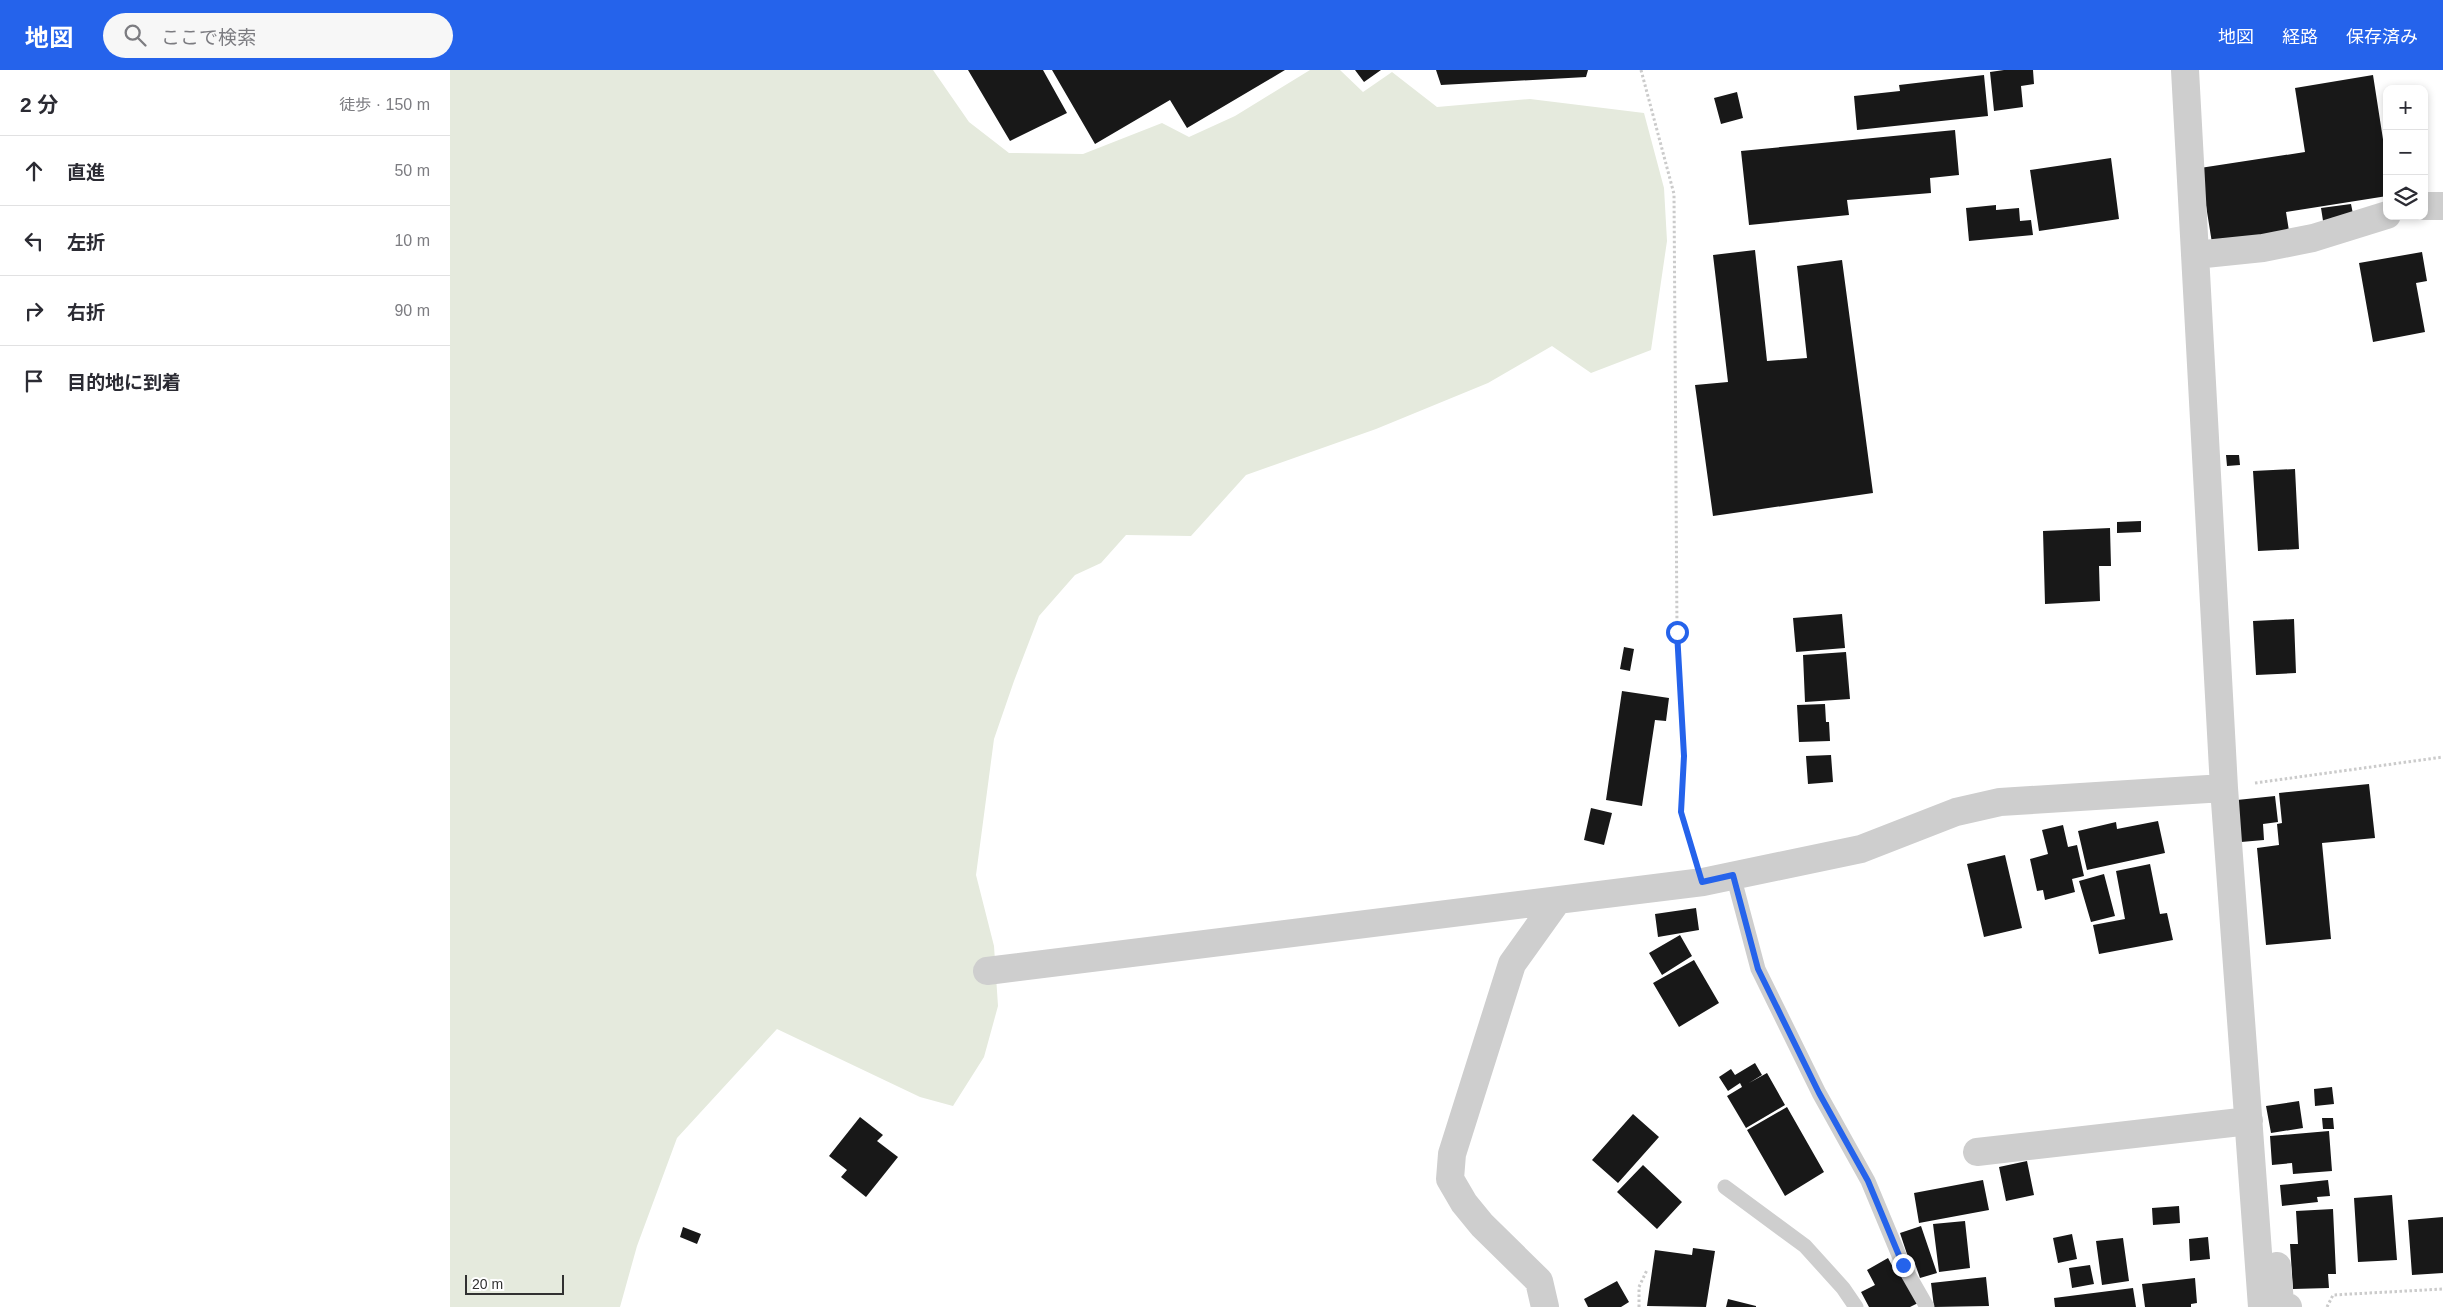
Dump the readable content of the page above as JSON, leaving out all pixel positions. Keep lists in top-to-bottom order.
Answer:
{
  "scale_bar": "20 m",
  "page": {
    "header": "地図",
    "search": "ここで検索",
    "nav": ["地図", "経路", "保存済み"],
    "heading": ["2 分", "徒歩 · 150 m"],
    "map_buttons": ["+", "−"],
    "list": [
      ["直進", "50 m"],
      ["左折", "10 m"],
      ["右折", "90 m"],
      "目的地に到着"
    ],
    "scale": "20 m"
  }
}
